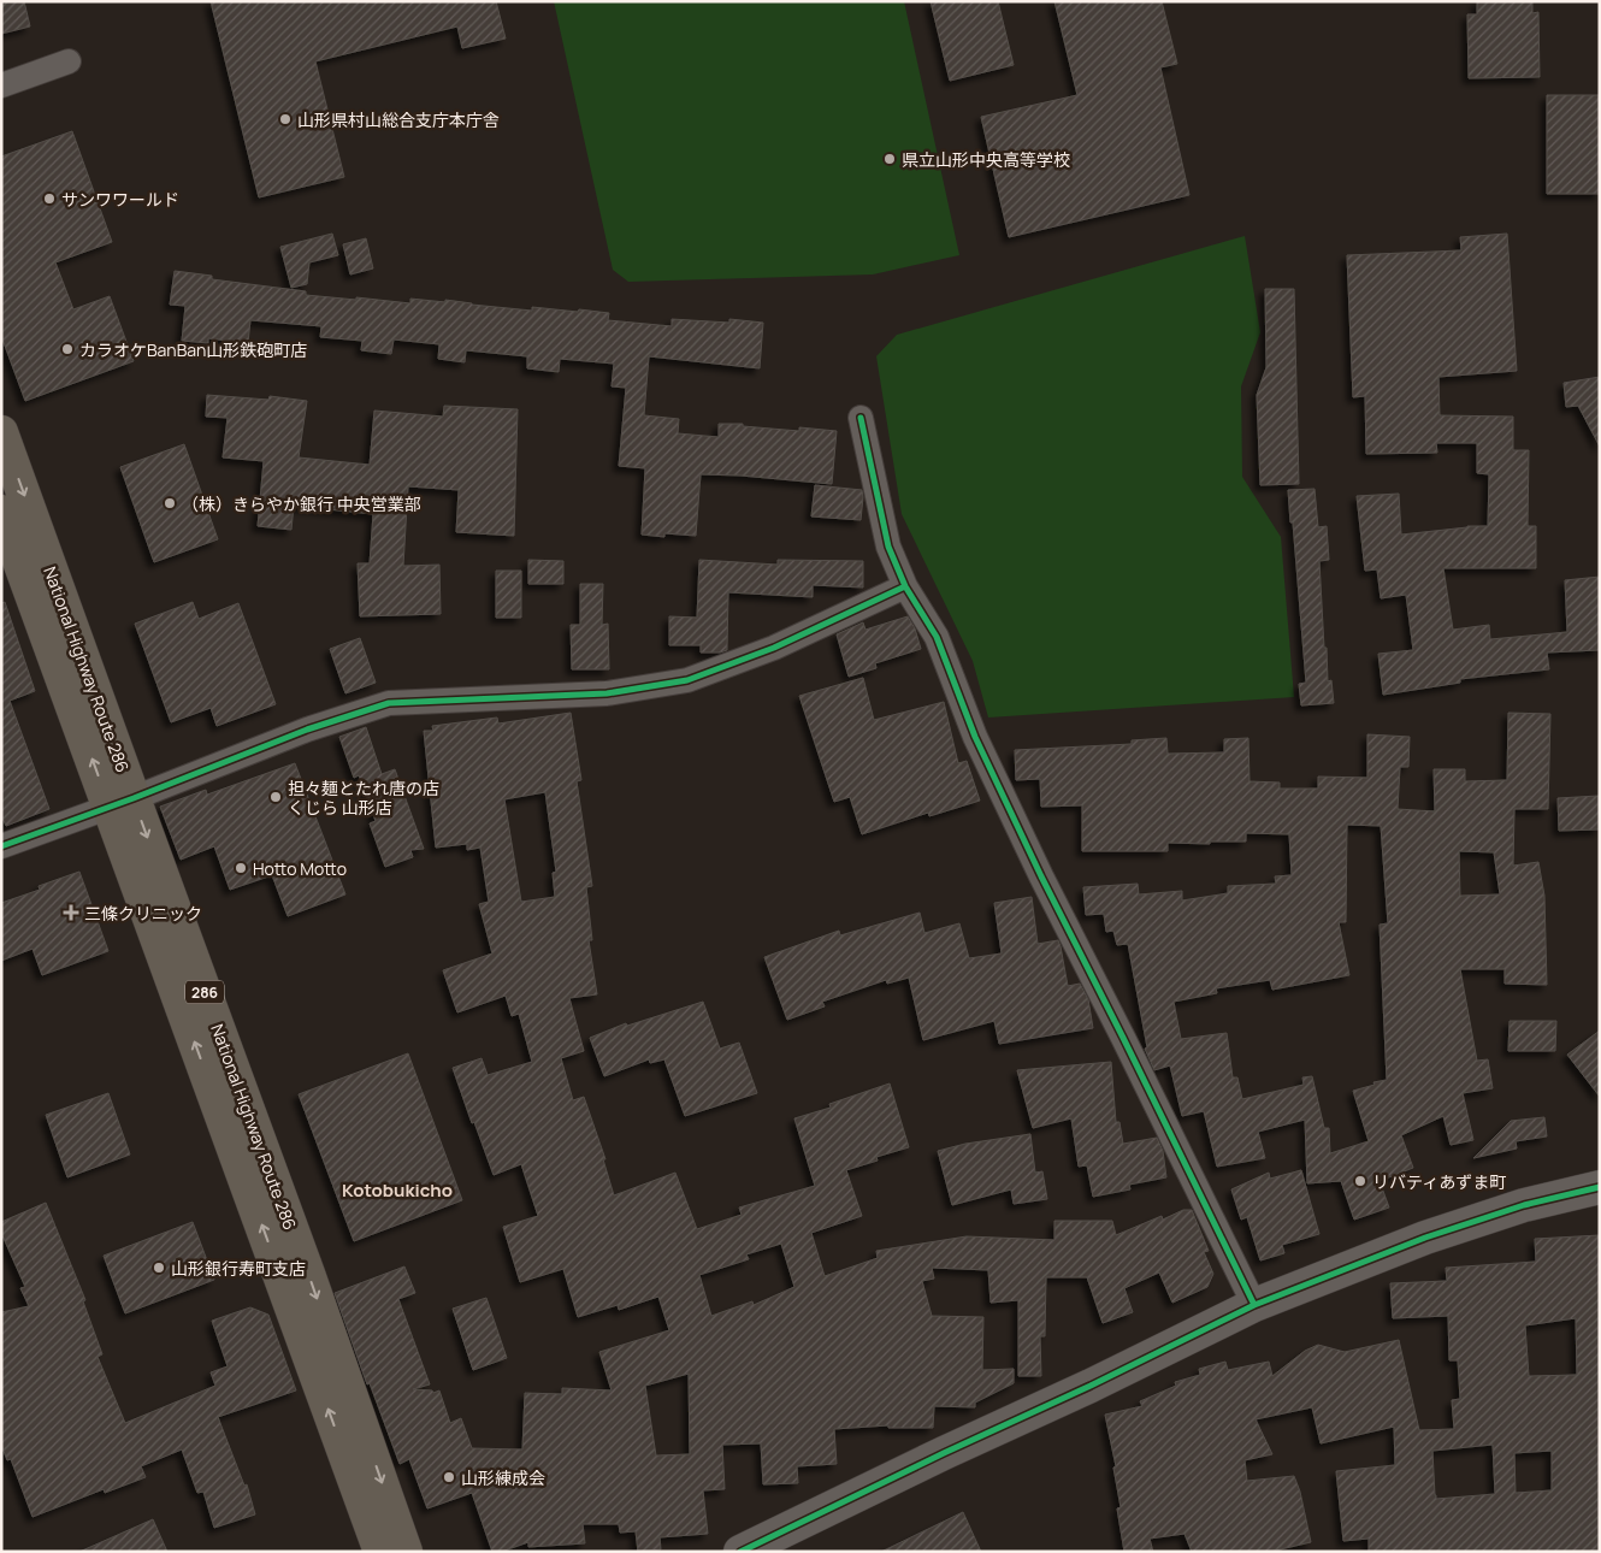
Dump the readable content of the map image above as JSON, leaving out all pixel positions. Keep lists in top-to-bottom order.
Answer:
{
  "streets": {
    "highway": ["National Highway Route 286", "286"]
  },
  "districts": ["Kotobukicho"],
  "places": {
    "other": [
      "山形県村山総合支庁本庁舎",
      "県立山形中央高等学校",
      "サンワワールド",
      "カラオケBanBan山形鉄砲町店",
      "（株）きらやか銀行 中央営業部",
      "担々麺とたれ唐の店 くじら 山形店",
      "Hotto Motto",
      "リバティあずま町",
      "山形銀行寿町支店",
      "山形練成会"
    ],
    "health": ["三條クリニック"]
  }
}
